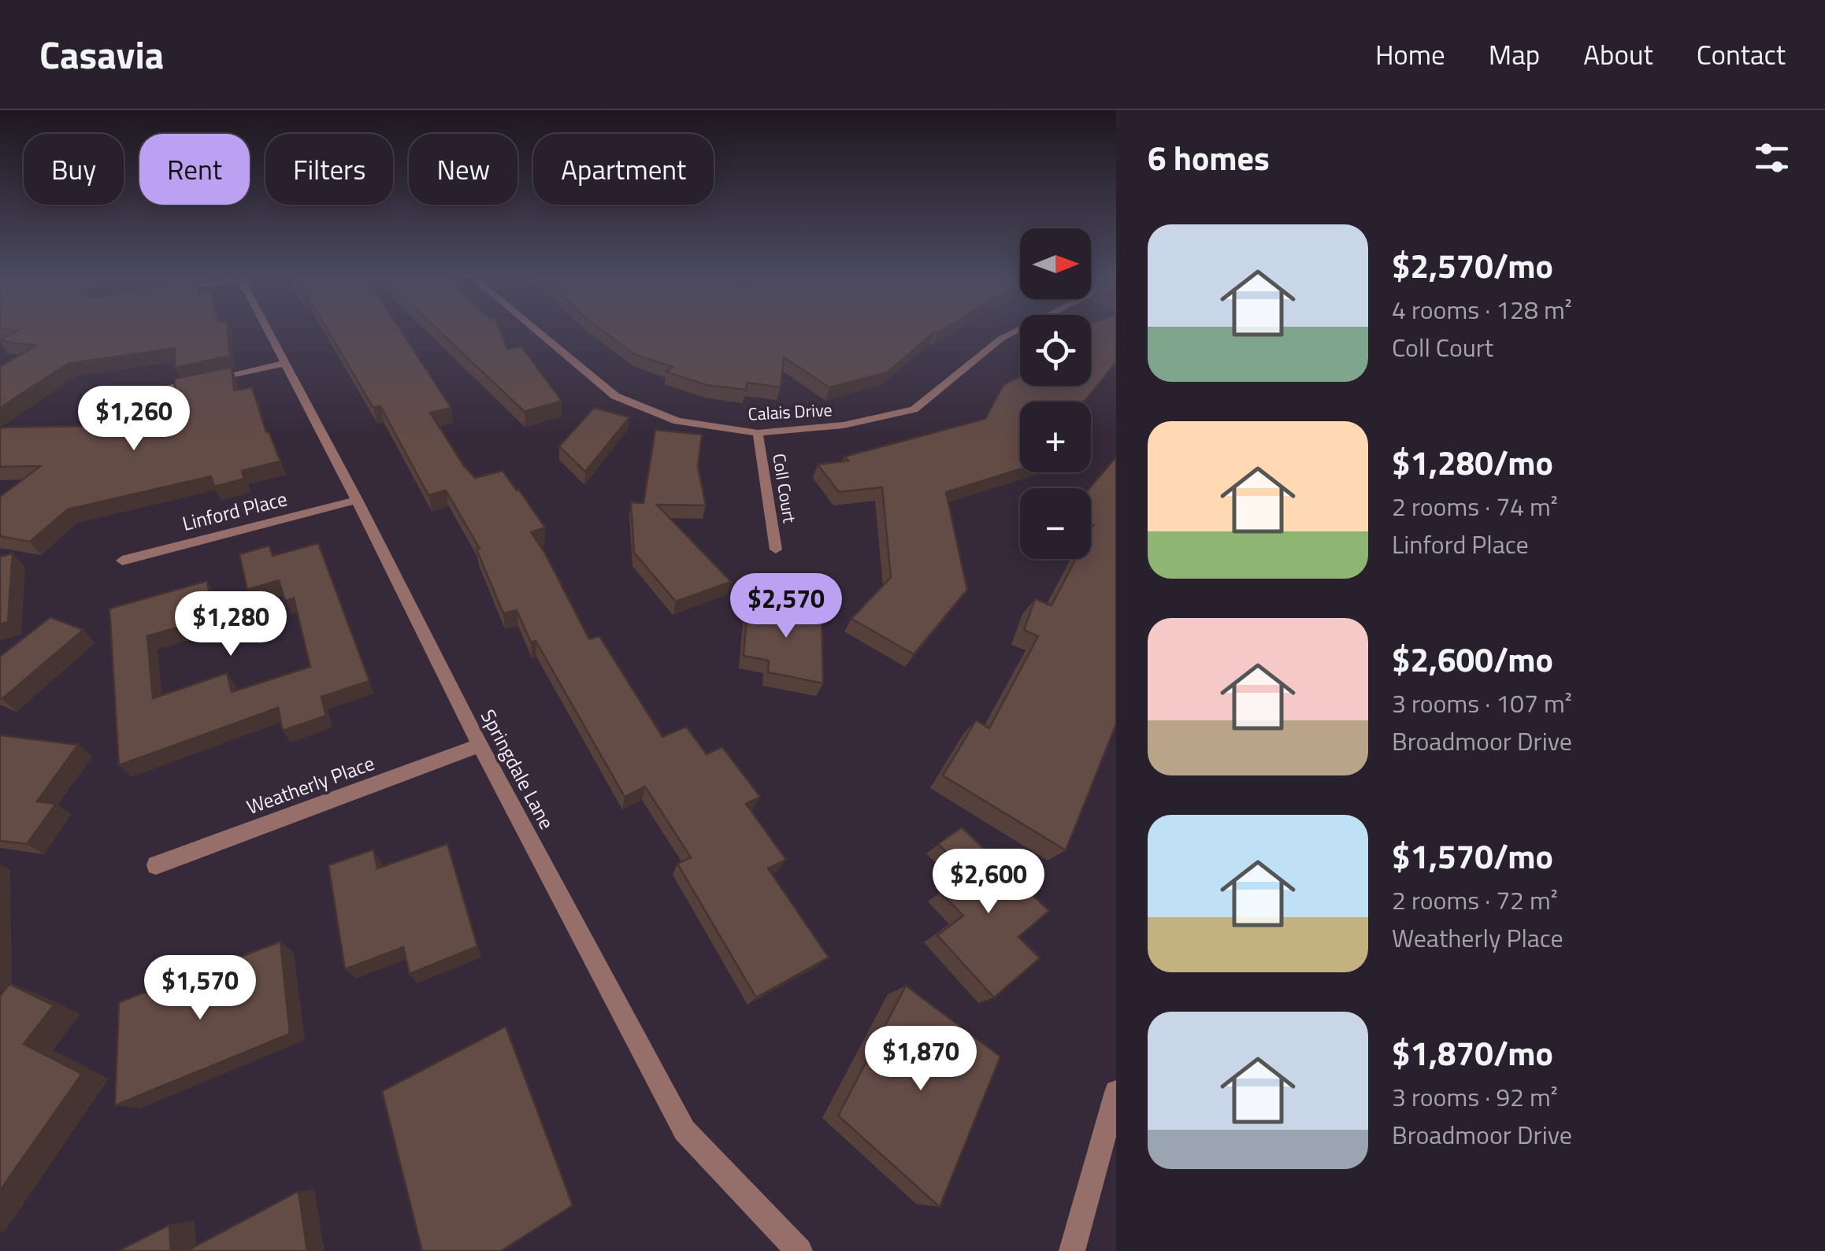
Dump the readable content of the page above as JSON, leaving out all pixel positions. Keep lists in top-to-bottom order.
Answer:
{
  "streets": {
    "street": [
      "Calais Drive",
      "Coll Court",
      "Linford Place",
      "Springdale Lane",
      "Weatherly Place"
    ]
  },
  "crossings": [
    ["Calais Drive", "Coll Court"],
    ["Linford Place", "Springdale Lane"],
    ["Springdale Lane", "Weatherly Place"]
  ],
  "north": "right",
  "page": {
    "header": "Casavia",
    "nav": [
      "Home",
      "Map",
      "About",
      "Contact"
    ],
    "heading": "6 homes",
    "chip": [
      "Buy",
      "Rent",
      "Filters",
      "New",
      "Apartment"
    ],
    "list": [
      {
        "name": "$2,570/mo",
        "note": "4 rooms · 128 m² · Coll Court"
      },
      {
        "name": "$1,280/mo",
        "note": "2 rooms · 74 m² · Linford Place"
      },
      {
        "name": "$2,600/mo",
        "note": "3 rooms · 107 m² · Broadmoor Drive"
      },
      {
        "name": "$1,570/mo",
        "note": "2 rooms · 72 m² · Weatherly Place"
      },
      {
        "name": "$1,870/mo",
        "note": "3 rooms · 92 m² · Broadmoor Drive"
      }
    ],
    "map_buttons": ["+", "−"],
    "price": [
      "$1,260",
      "$2,570",
      "$1,280",
      "$2,600",
      "$1,570",
      "$1,870"
    ]
  }
}
